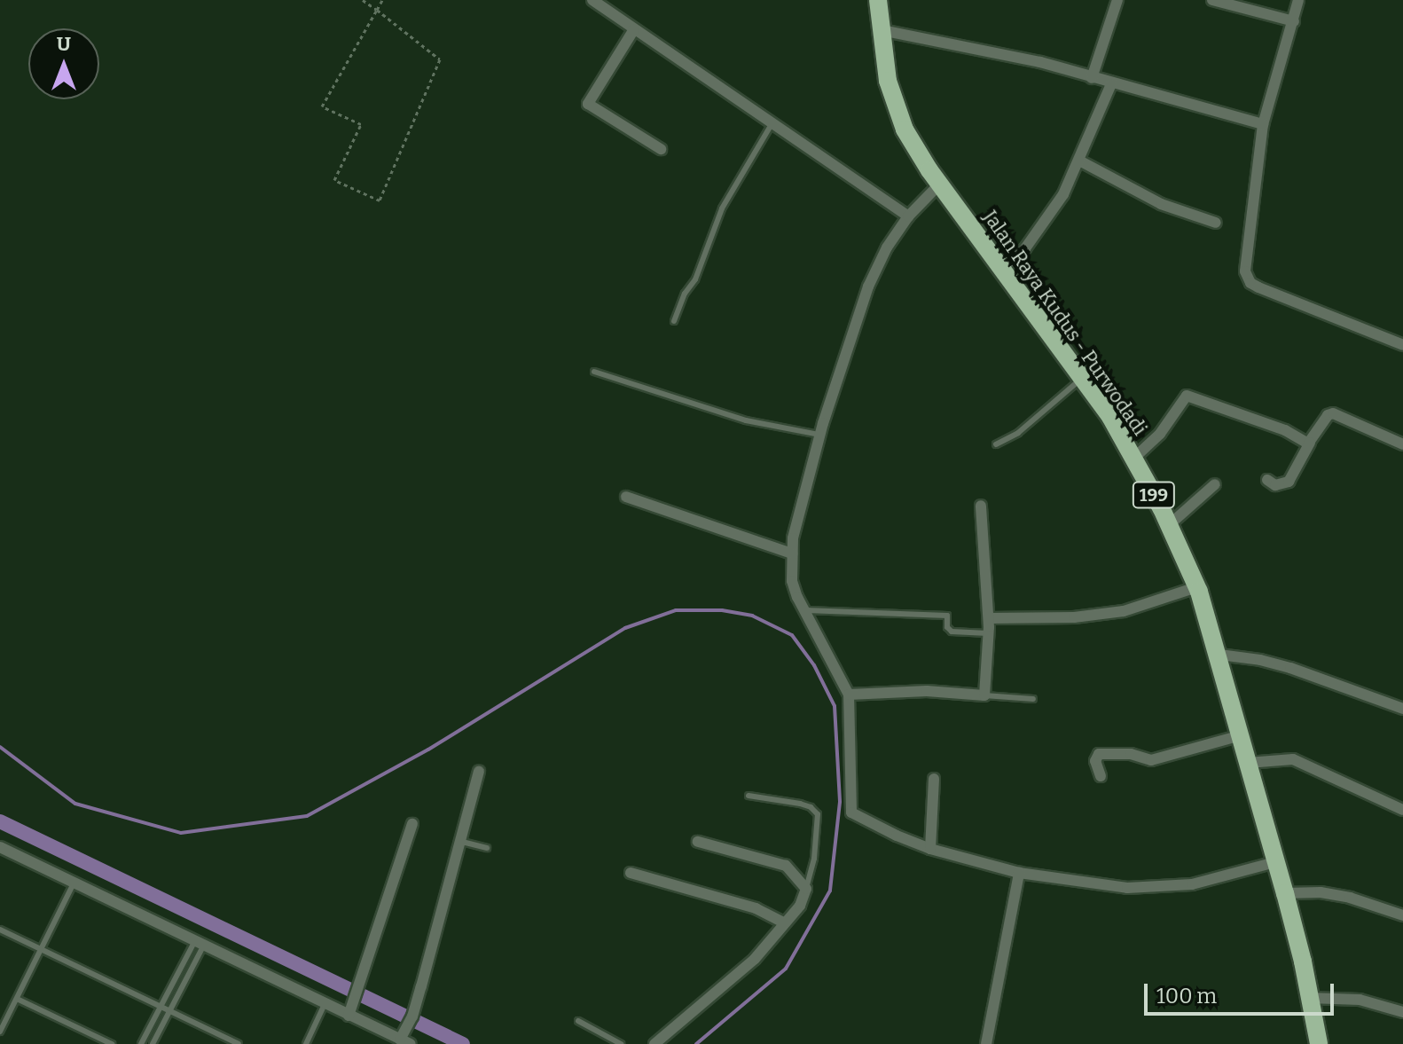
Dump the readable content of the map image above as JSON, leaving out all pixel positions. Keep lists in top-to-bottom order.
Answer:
{
  "streets": {
    "main road": ["Jalan Raya Kudus - Purwodadi", "199"]
  },
  "scale_bar": "100 m",
  "north": "top"
}
